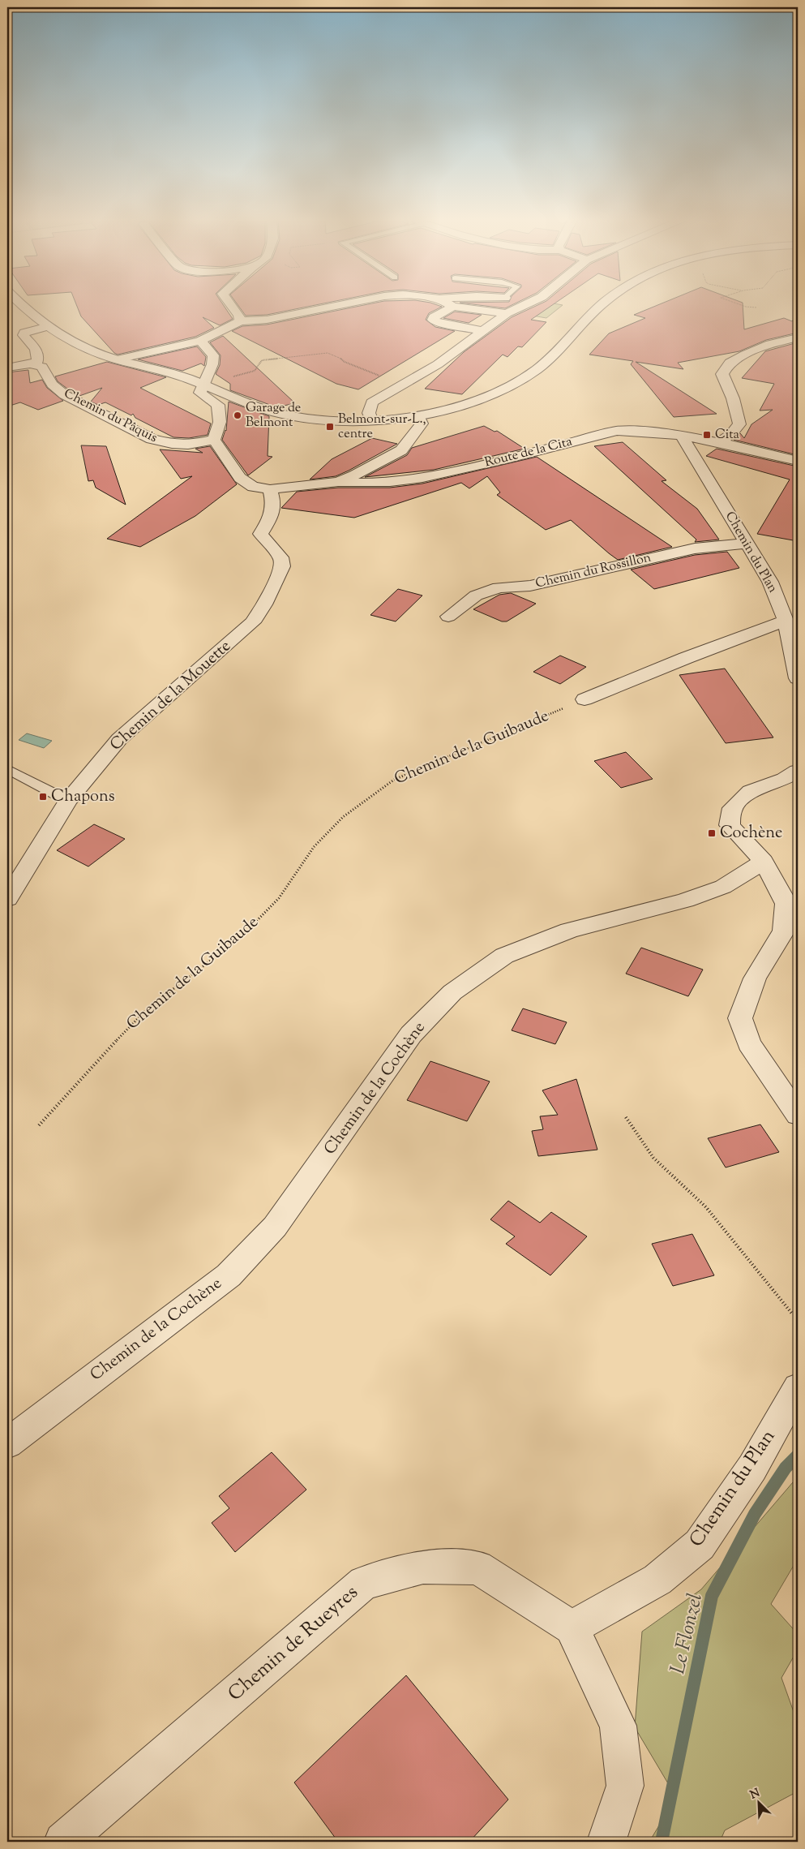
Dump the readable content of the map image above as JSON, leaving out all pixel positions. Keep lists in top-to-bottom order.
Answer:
{
  "streets": {
    "street": [
      "Chemin du Pâquis",
      "Route de la Cita",
      "Chemin du Plan",
      "Chemin du Rossillon",
      "Chemin de la Mouette",
      "Chemin de la Cochène",
      "Chemin de Rueyres"
    ],
    "path": ["Chemin de la Guibaude"]
  },
  "crossings": [
    ["Route de la Cita", "Chemin du Plan"],
    ["Chemin du Plan", "Chemin du Rossillon"],
    ["Chemin du Plan", "Chemin de Rueyres"]
  ],
  "water": ["Le Flonzel"],
  "places": {
    "other": ["Garage de Belmont"],
    "transit": [
      "Belmont-sur-L., centre",
      "Cita",
      "Chapons",
      "Cochène"
    ]
  },
  "north": "top left"
}
